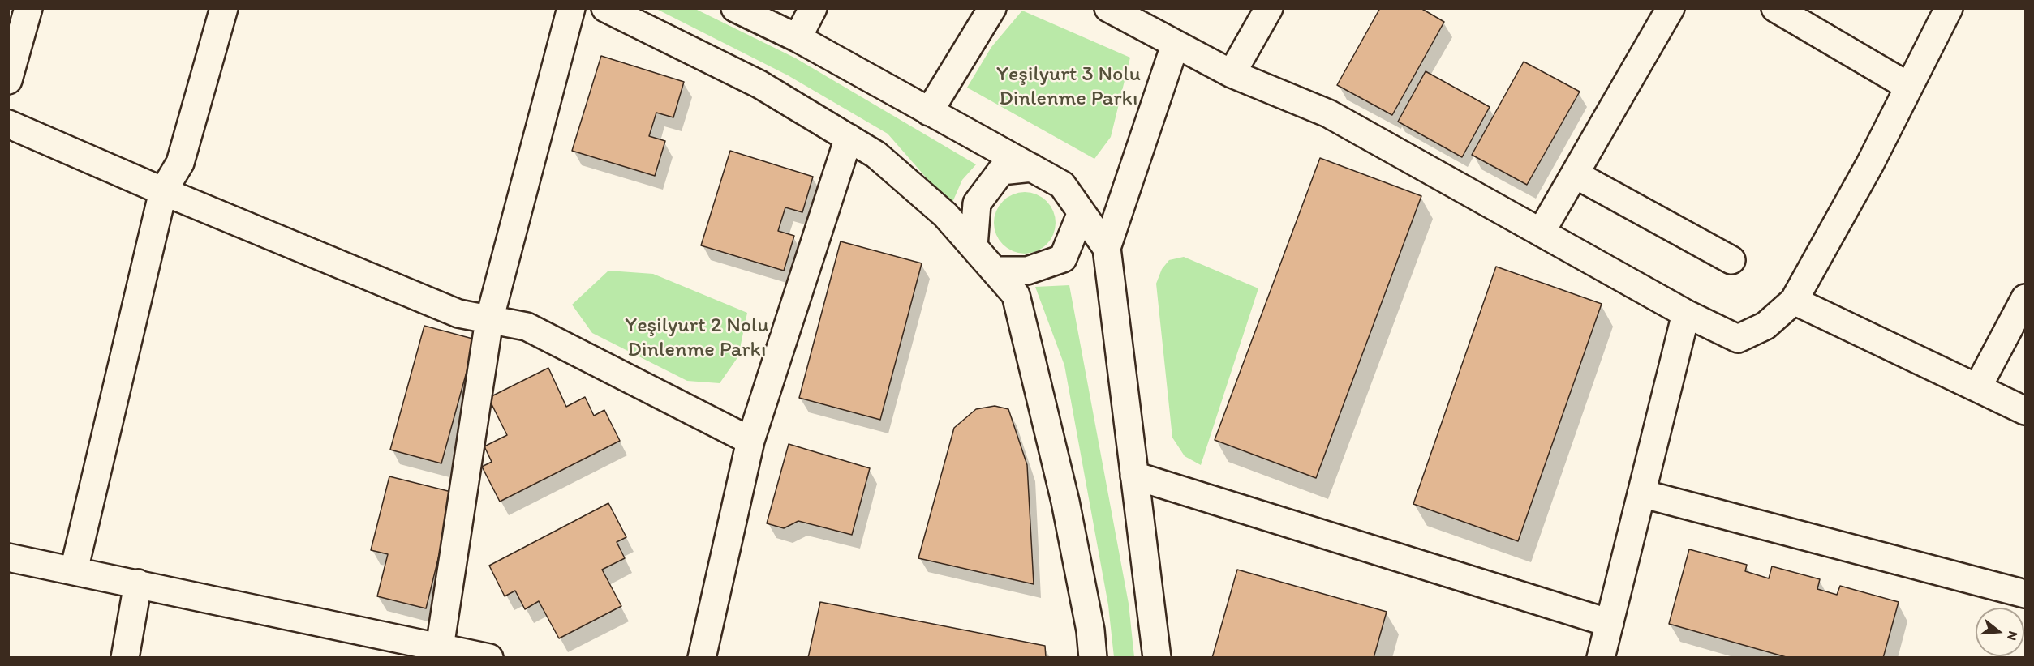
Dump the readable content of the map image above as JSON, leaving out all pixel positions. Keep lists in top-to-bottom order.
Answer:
{
  "parks": ["Yeşilyurt 3 Nolu Dinlenme Parkı", "Yeşilyurt 2 Nolu Dinlenme Parkı"],
  "north": "right"
}
